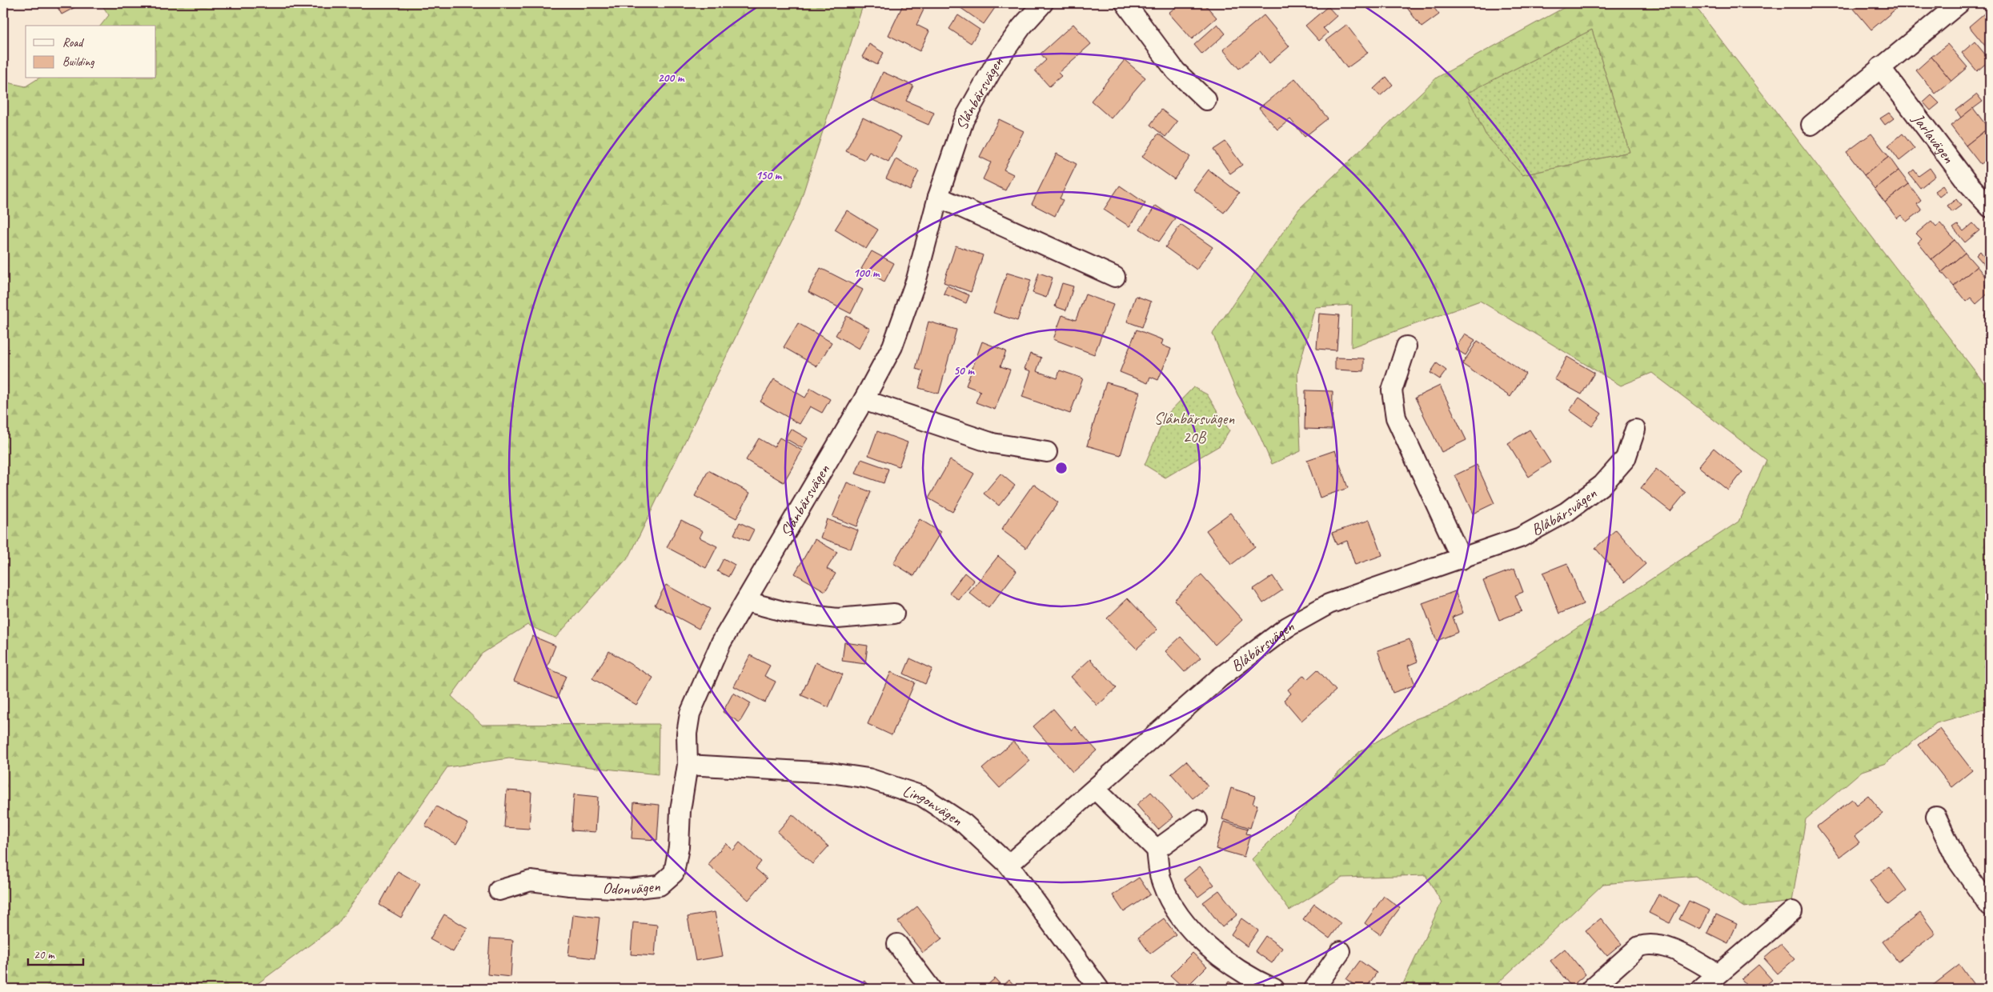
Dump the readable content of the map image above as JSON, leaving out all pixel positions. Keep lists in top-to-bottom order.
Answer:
{
  "streets": {
    "street": [
      "Slånbärsvägen",
      "Jarlavägen",
      "Blåbärsvägen",
      "Lingonvägen",
      "Odonvägen"
    ]
  },
  "crossings": [
    ["Slånbärsvägen", "Lingonvägen"],
    ["Slånbärsvägen", "Odonvägen"],
    ["Blåbärsvägen", "Lingonvägen"],
    ["Lingonvägen", "Odonvägen"]
  ],
  "parks": ["Slånbärsvägen 20B"],
  "legend": ["Road", "Building"],
  "scale_bar": "20 m",
  "rings": [
    "200 m",
    "150 m",
    "100 m",
    "50 m"
  ]
}
